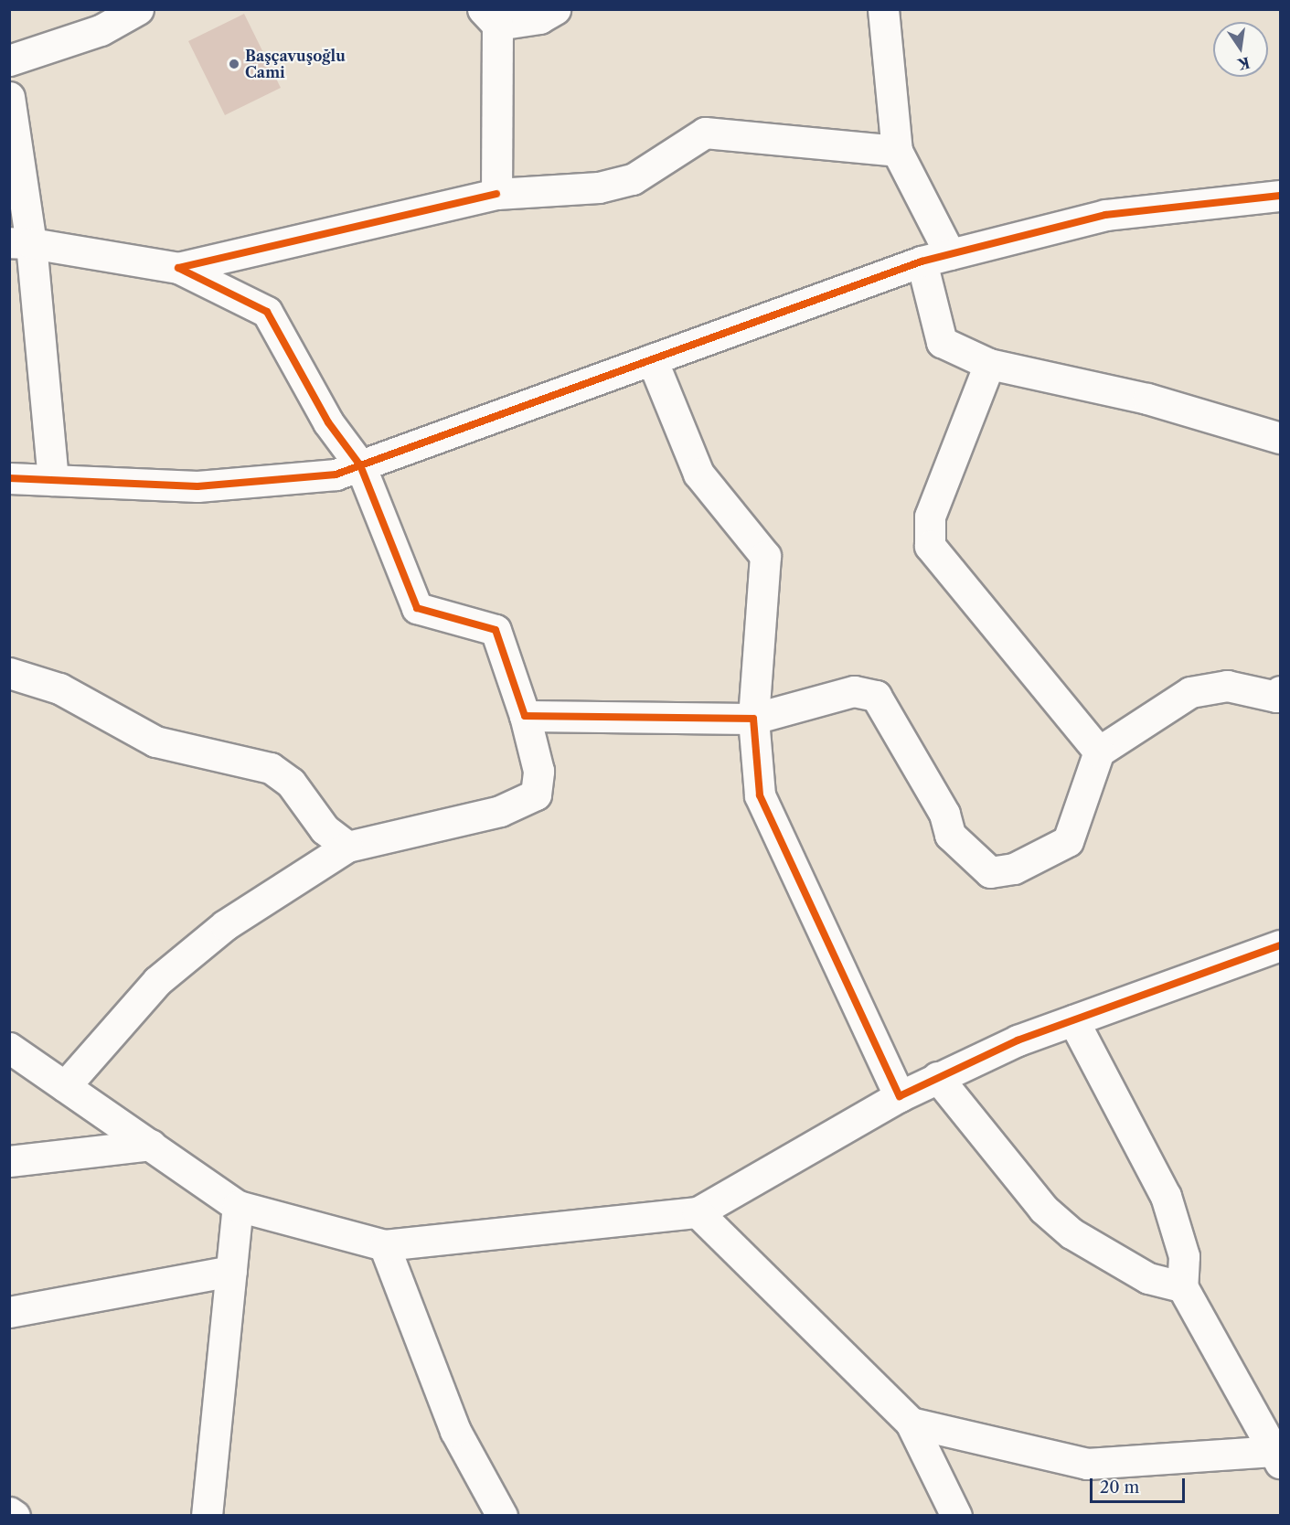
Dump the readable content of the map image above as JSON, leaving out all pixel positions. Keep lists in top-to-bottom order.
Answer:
{
  "places": ["Başçavuşoğlu Cami"],
  "scale_bar": "20 m",
  "north": "bottom"
}
